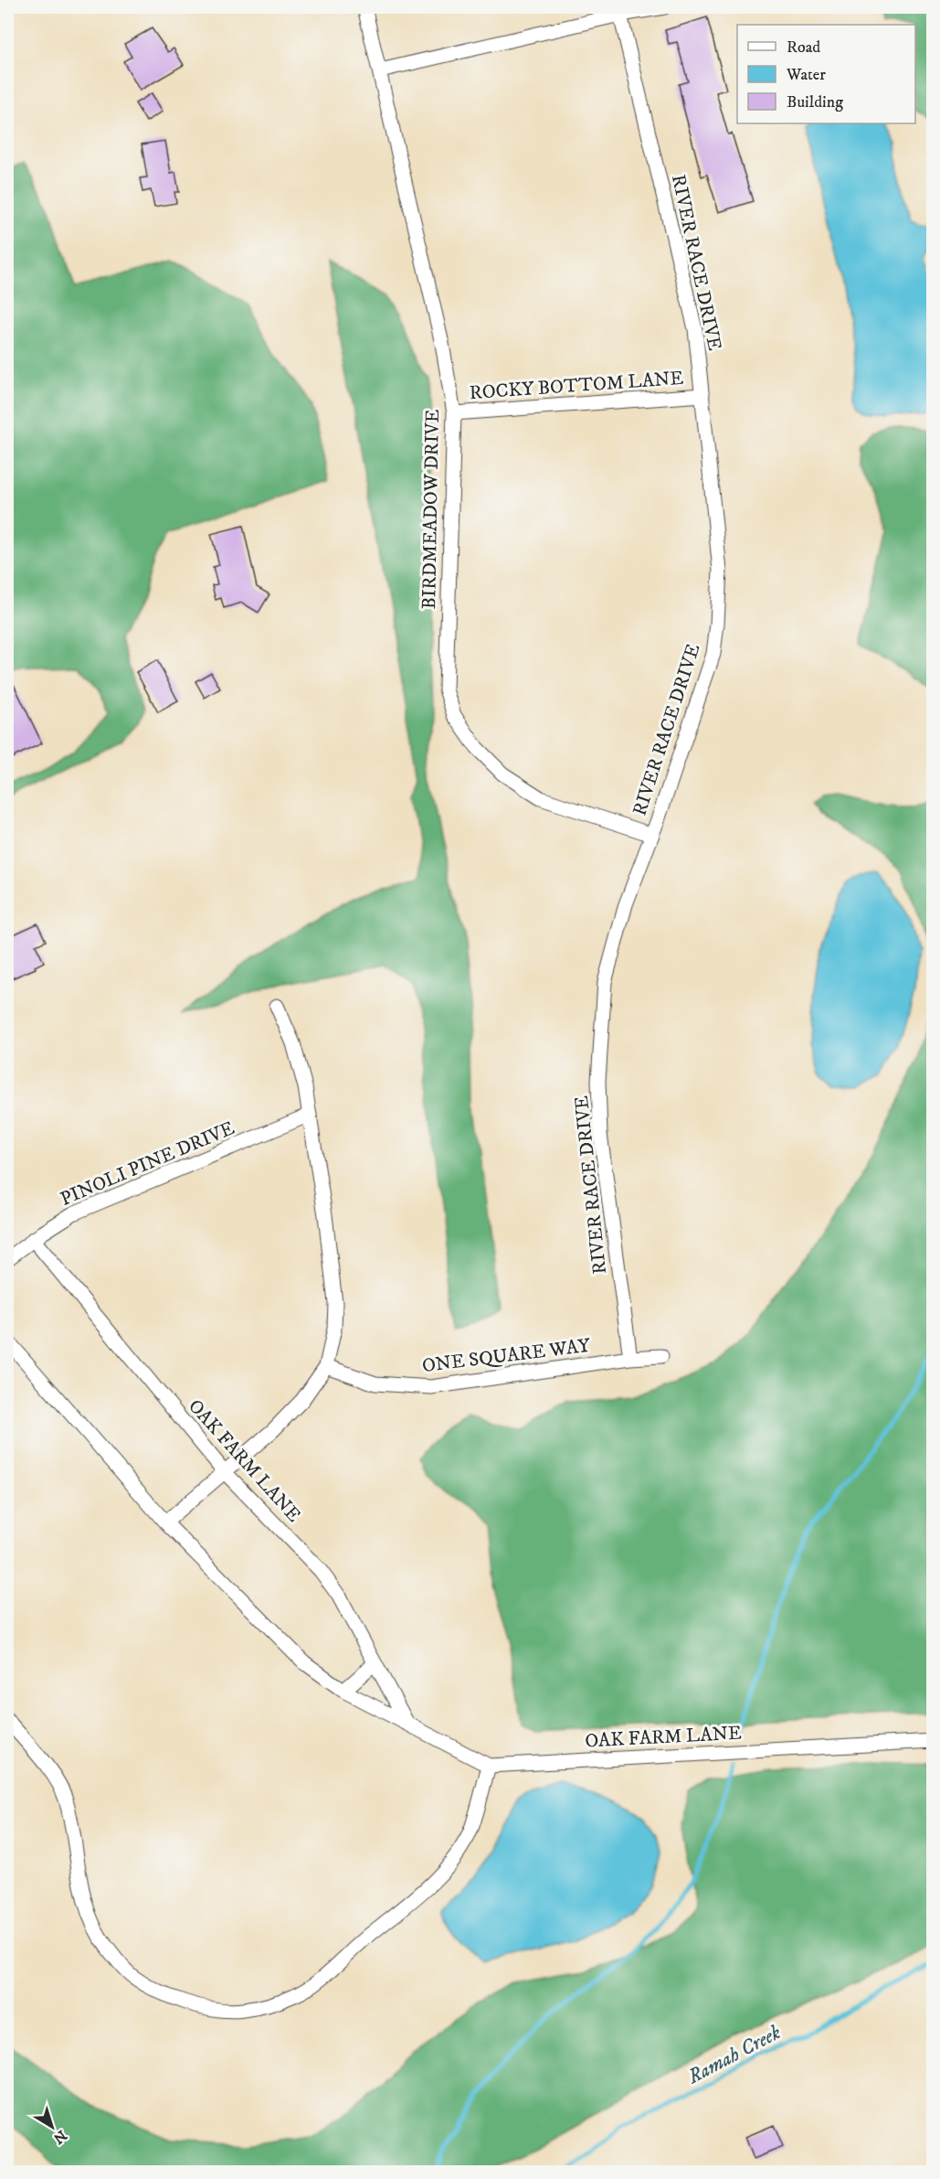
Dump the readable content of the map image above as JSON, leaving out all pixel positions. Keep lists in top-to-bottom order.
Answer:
{
  "streets": {
    "street": [
      "RIVER RACE DRIVE",
      "ROCKY BOTTOM LANE",
      "BIRDMEADOW DRIVE",
      "PINOLI PINE DRIVE",
      "ONE SQUARE WAY",
      "OAK FARM LANE"
    ]
  },
  "crossings": [
    ["RIVER RACE DRIVE", "ROCKY BOTTOM LANE"],
    ["RIVER RACE DRIVE", "BIRDMEADOW DRIVE"],
    ["RIVER RACE DRIVE", "ONE SQUARE WAY"],
    ["ROCKY BOTTOM LANE", "BIRDMEADOW DRIVE"],
    ["PINOLI PINE DRIVE", "OAK FARM LANE"]
  ],
  "water": ["Ramah Creek"],
  "legend": ["Road", "Water", "Building"],
  "north": "bottom right"
}
